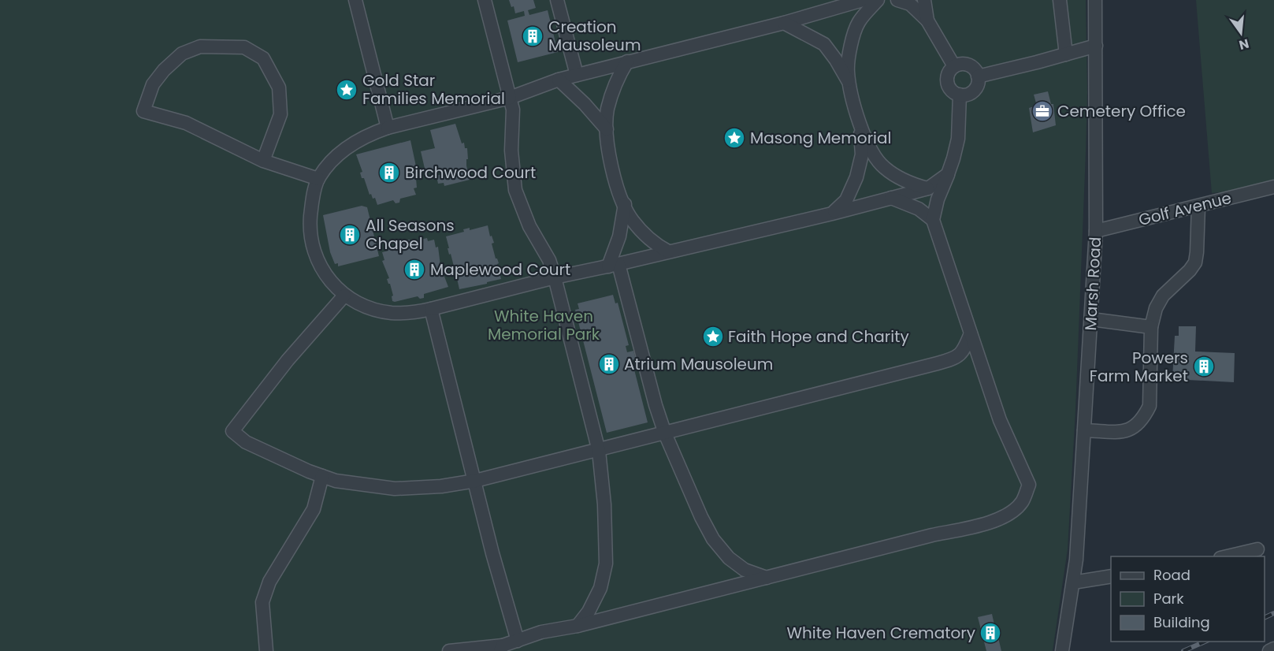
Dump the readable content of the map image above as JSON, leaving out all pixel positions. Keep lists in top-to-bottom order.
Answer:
{
  "streets": {
    "street": ["Golf Avenue", "Marsh Road"]
  },
  "crossings": [
    ["Golf Avenue", "Marsh Road"]
  ],
  "parks": ["White Haven Memorial Park"],
  "places": {
    "building": [
      "Creation Mausoleum",
      "Birchwood Court",
      "All Seasons Chapel",
      "Maplewood Court",
      "Atrium Mausoleum",
      "Powers Farm Market",
      "White Haven Crematory"
    ],
    "place": ["Gold Star Families Memorial", "Masong Memorial", "Faith Hope and Charity"],
    "office": ["Cemetery Office"]
  },
  "legend": ["Road", "Park", "Building"],
  "north": "bottom"
}
